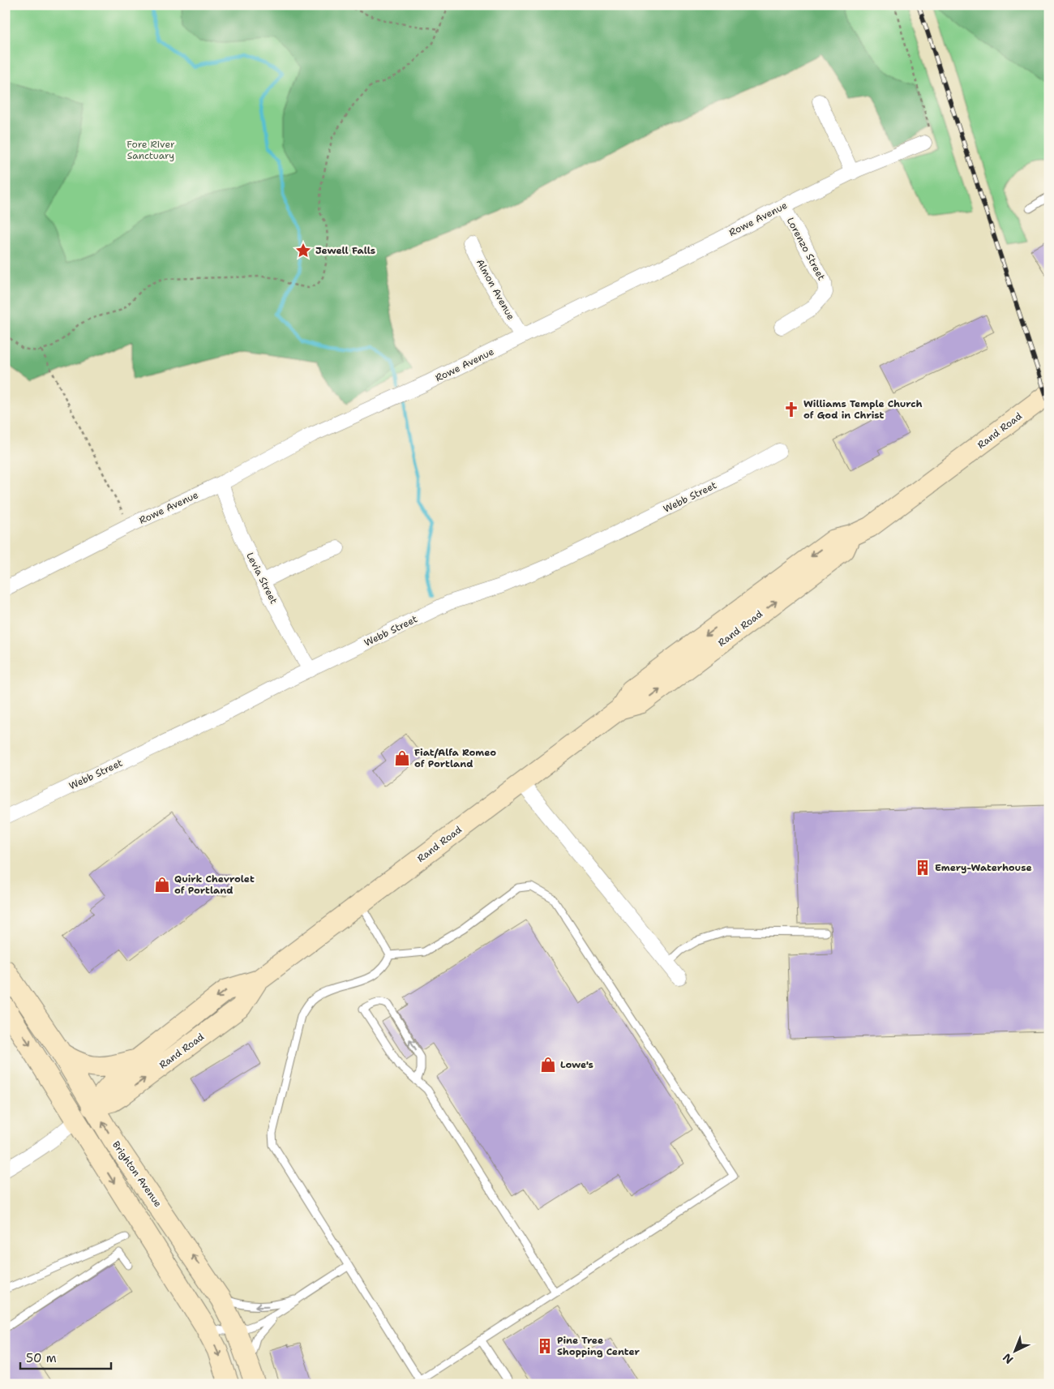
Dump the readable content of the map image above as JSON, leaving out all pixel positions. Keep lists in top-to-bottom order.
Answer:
{
  "streets": {
    "main road": ["Rand Road", "Brighton Avenue"],
    "street": [
      "Rowe Avenue",
      "Lorenzo Street",
      "Almon Avenue",
      "Webb Street",
      "Levia Street"
    ]
  },
  "crossings": [
    ["Rowe Avenue", "Lorenzo Street"],
    ["Rowe Avenue", "Almon Avenue"],
    ["Rowe Avenue", "Levia Street"],
    ["Rand Road", "Brighton Avenue"],
    ["Webb Street", "Levia Street"]
  ],
  "parks": ["Fore River Sanctuary"],
  "places": {
    "place": ["Jewell Falls"],
    "church": ["Williams Temple Church of God in Christ"],
    "shop": ["Fiat/Alfa Romeo of Portland", "Quirk Chevrolet of Portland", "Lowe's"],
    "building": ["Emery-Waterhouse", "Pine Tree Shopping Center"]
  },
  "scale_bar": "50 m",
  "north": "bottom left"
}
